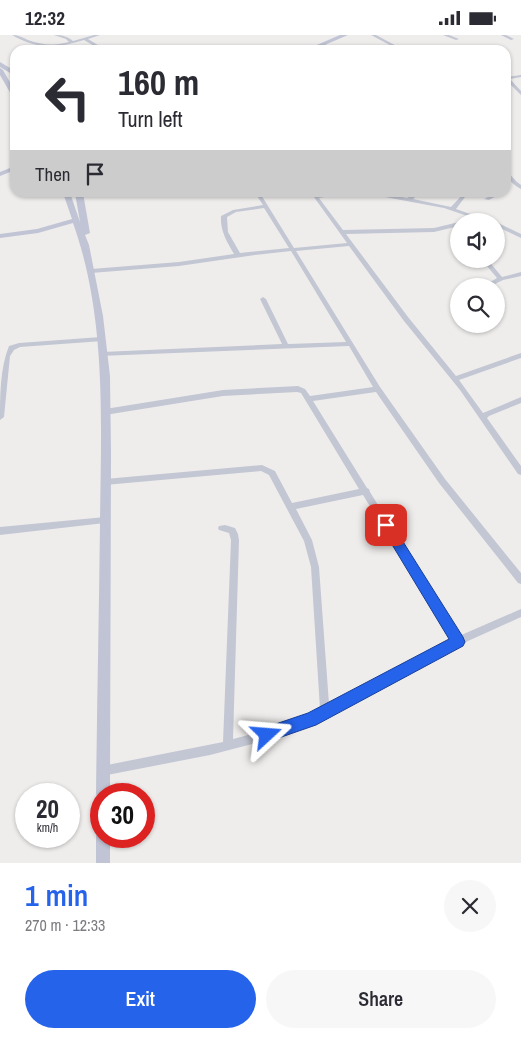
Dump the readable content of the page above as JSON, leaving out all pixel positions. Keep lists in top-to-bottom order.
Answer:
{
  "page": {
    "status": "12:32",
    "turn": ["160 m", "Turn left"],
    "then": "Then",
    "speed": "20 km/h",
    "limit": "30",
    "heading": ["1 min", "270 m · 12:33"],
    "buttons": ["Exit", "Share"]
  }
}
